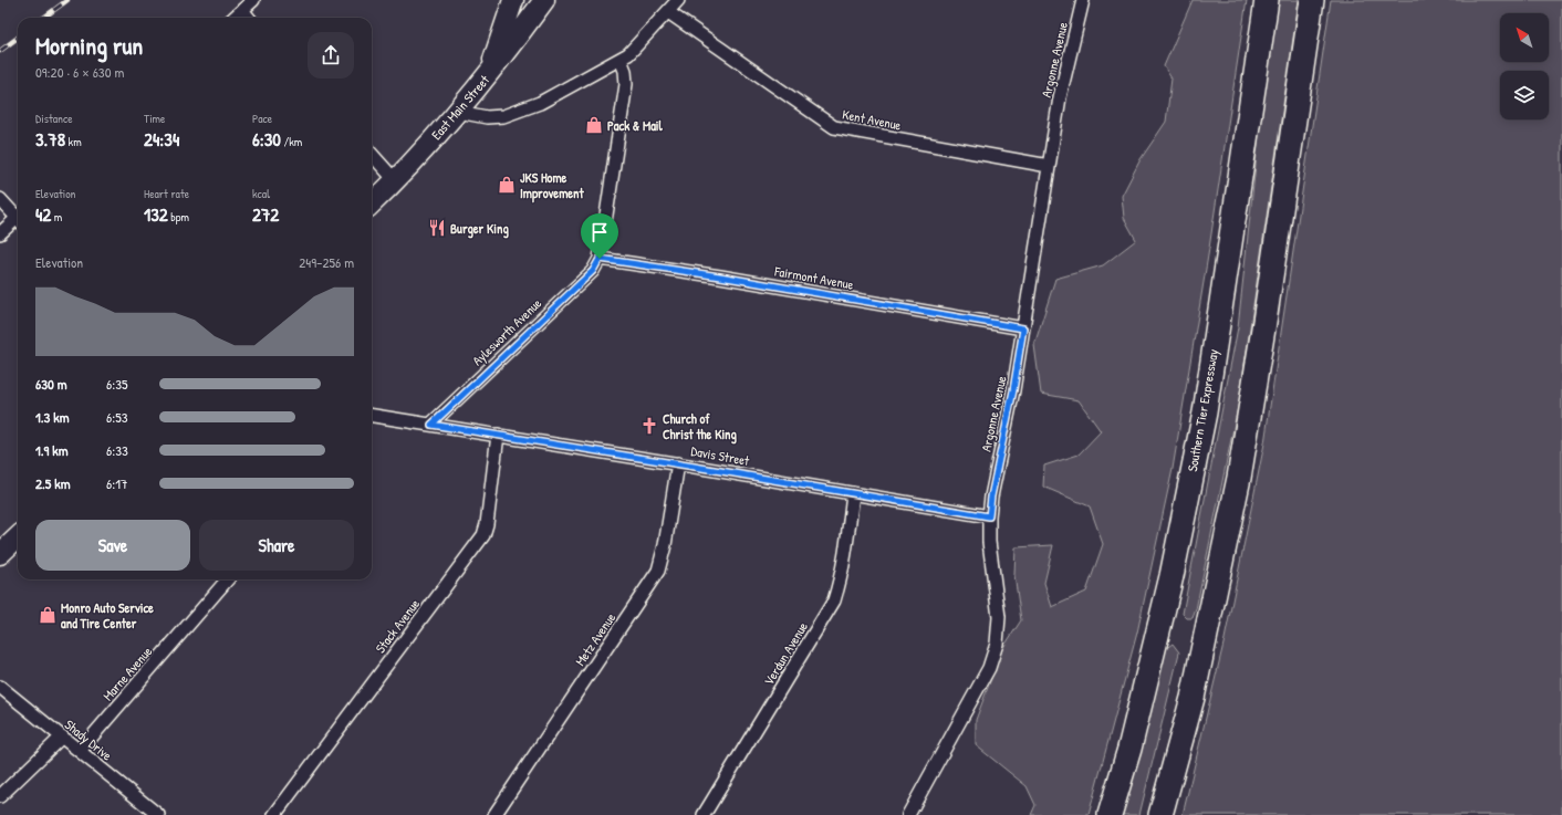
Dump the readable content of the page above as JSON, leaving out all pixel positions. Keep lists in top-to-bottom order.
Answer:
{
  "streets": {
    "highway": ["Southern Tier Expressway"],
    "main road": ["East Main Street"],
    "street": [
      "Argonne Avenue",
      "Kent Avenue",
      "Fairmont Avenue",
      "Aylesworth Avenue",
      "Davis Street",
      "Stack Avenue",
      "Metz Avenue",
      "Verdun Avenue",
      "Marne Avenue",
      "Shady Drive"
    ]
  },
  "crossings": [
    ["Argonne Avenue", "Kent Avenue"],
    ["Argonne Avenue", "Fairmont Avenue"],
    ["Argonne Avenue", "Davis Street"],
    ["Fairmont Avenue", "Aylesworth Avenue"],
    ["Aylesworth Avenue", "Davis Street"],
    ["Davis Street", "Stack Avenue"],
    ["Davis Street", "Metz Avenue"],
    ["Davis Street", "Verdun Avenue"],
    ["Marne Avenue", "Shady Drive"]
  ],
  "places": {
    "shop": ["Pack & Mail", "JKS Home Improvement", "Monro Auto Service and Tire Center"],
    "restaurant": ["Burger King"],
    "church": ["Church of Christ the King"]
  },
  "north": "top left",
  "page": {
    "heading": ["Morning run", "09:20 · 6 × 630 m"],
    "stats": [
      ["Distance", "3.78 km"],
      ["Time", "24:34"],
      ["Pace", "6:30 /km"],
      ["Elevation", "42 m"],
      ["Heart rate", "132 bpm"],
      ["kcal", "272"]
    ],
    "chart": ["Elevation", "249–256 m"],
    "list": [
      {
        "name": "630 m",
        "note": "6:35"
      },
      {
        "name": "1.3 km",
        "note": "6:53"
      },
      {
        "name": "1.9 km",
        "note": "6:33"
      },
      {
        "name": "2.5 km",
        "note": "6:17"
      }
    ],
    "buttons": ["Save", "Share"]
  }
}
